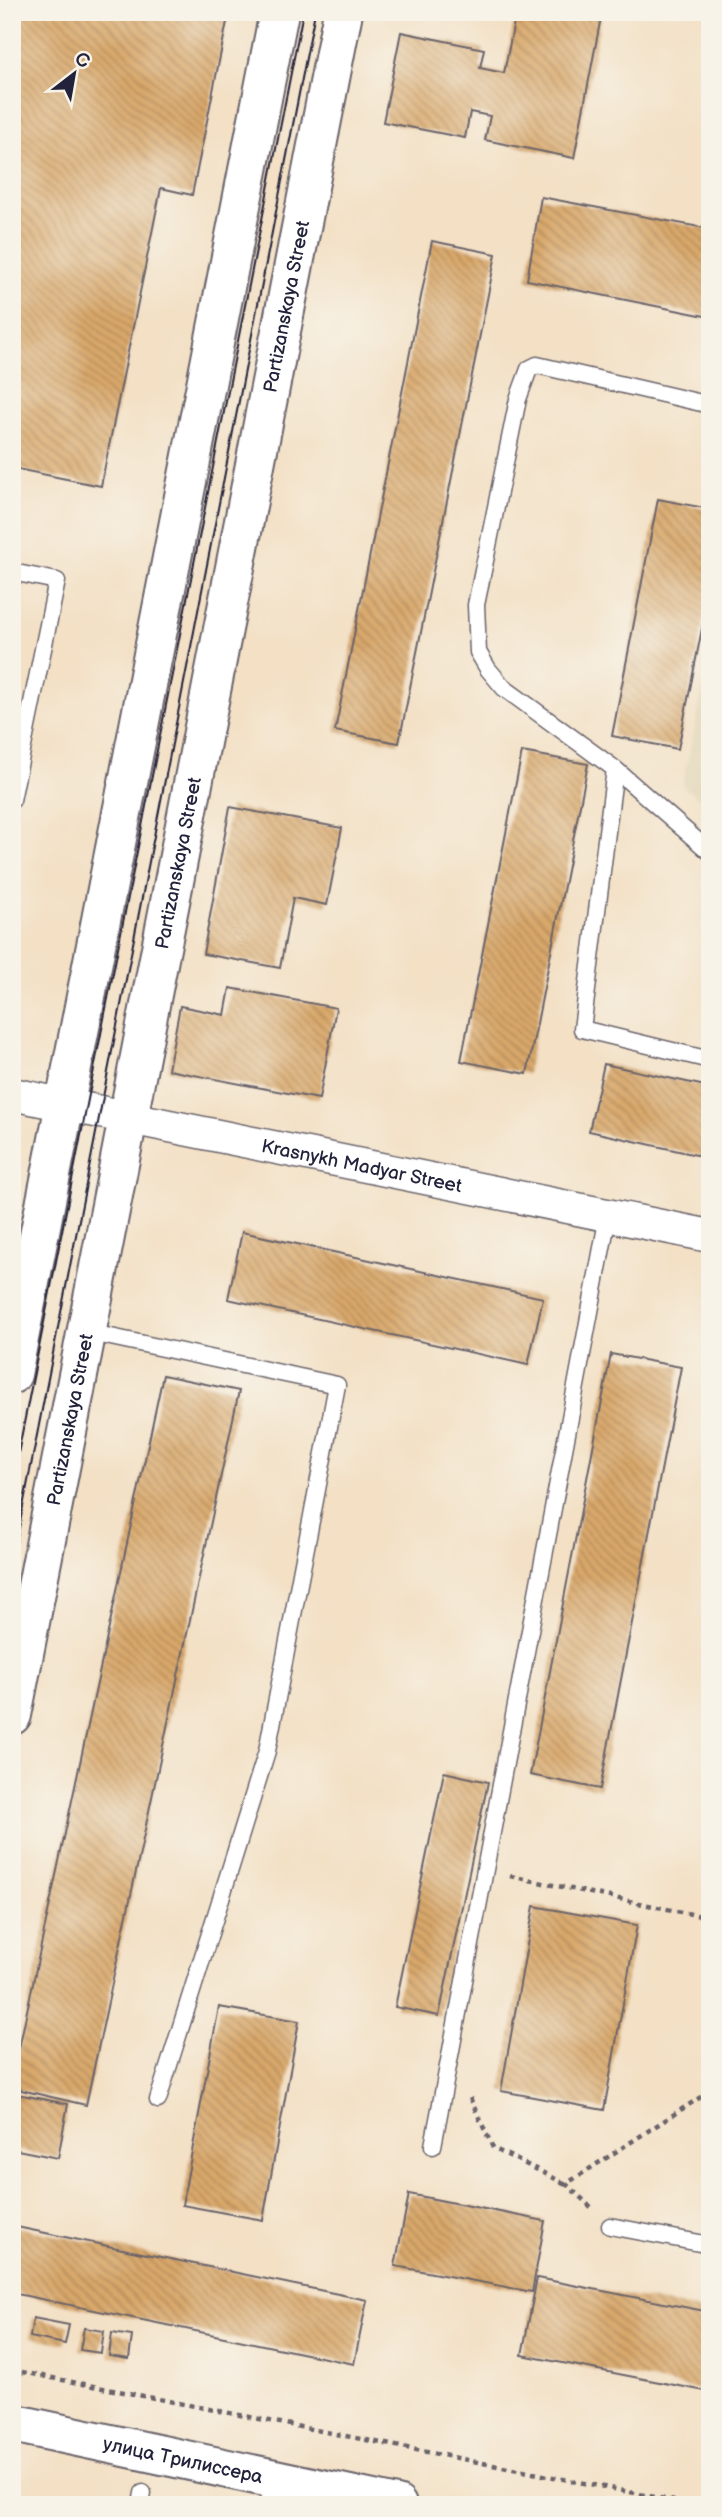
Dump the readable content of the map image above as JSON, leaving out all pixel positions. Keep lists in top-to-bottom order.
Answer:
{
  "streets": {
    "street": ["Partizanskaya Street", "Krasnykh Madyar Street", "улица Трилиссера"]
  },
  "crossings": [
    ["Partizanskaya Street", "Krasnykh Madyar Street"]
  ],
  "north": "top right"
}
